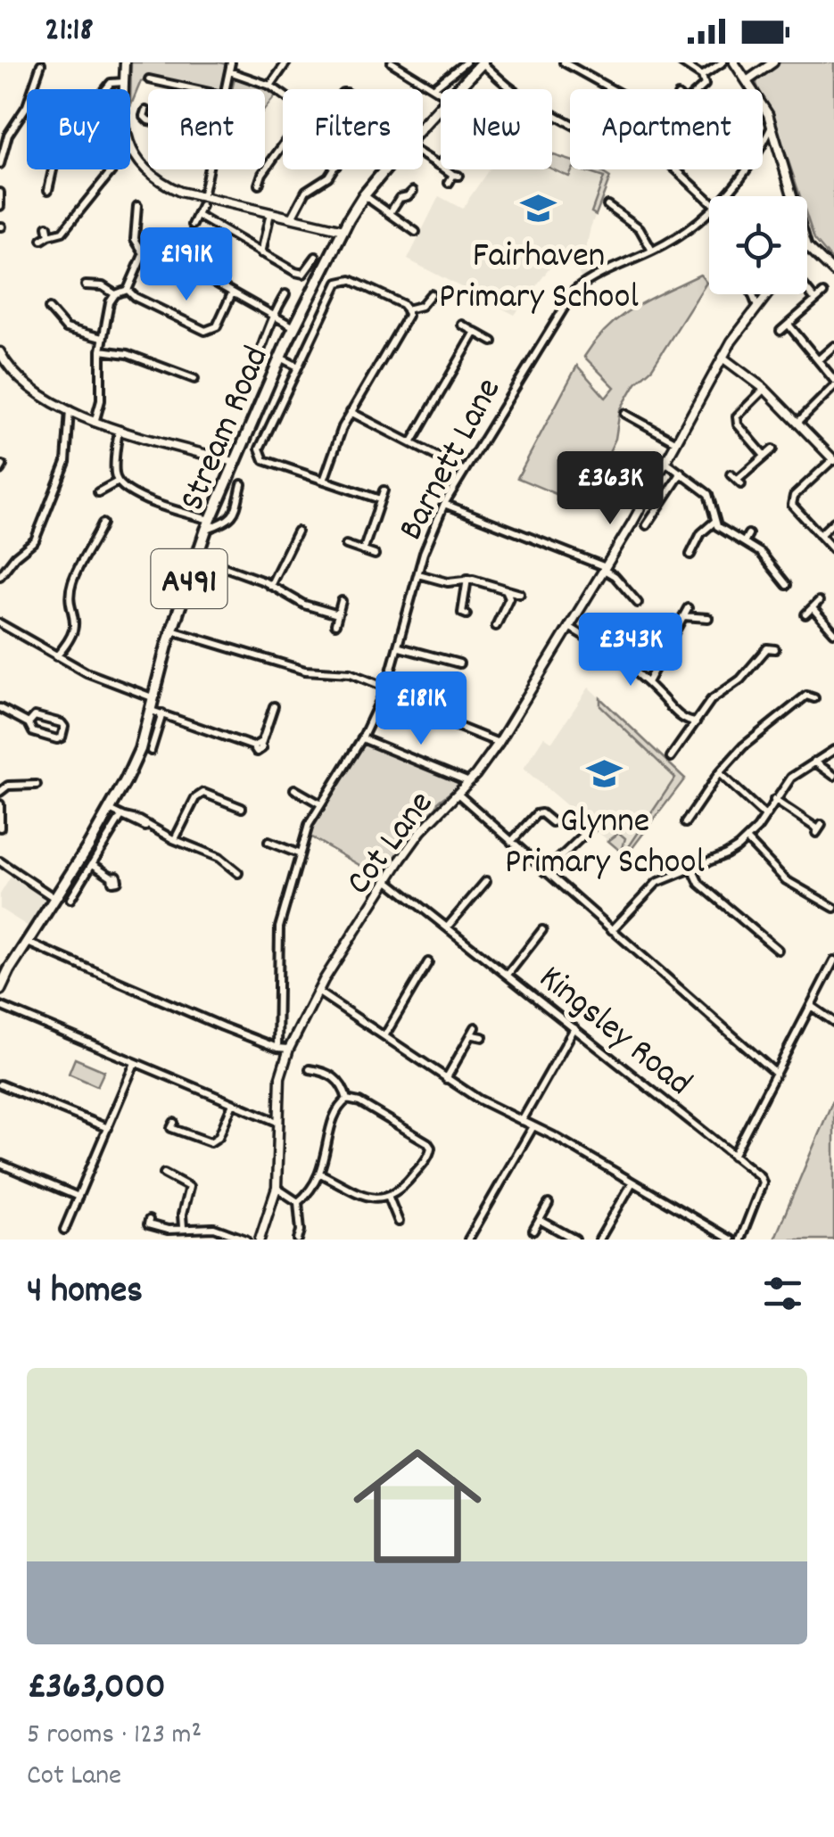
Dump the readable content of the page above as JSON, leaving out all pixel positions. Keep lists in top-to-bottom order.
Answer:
{
  "streets": {
    "highway": ["Stream Road", "A491"],
    "street": ["Barnett Lane", "Cot Lane", "Kingsley Road"]
  },
  "crossings": [
    ["Stream Road", "A491"],
    ["Cot Lane", "Kingsley Road"]
  ],
  "places": {
    "school or university": ["Fairhaven Primary School", "Glynne Primary School"]
  },
  "page": {
    "status": "21:18",
    "chip": [
      "Buy",
      "Rent",
      "Filters",
      "New",
      "Apartment"
    ],
    "price": [
      "£191K",
      "£363K",
      "£343K",
      "£181K"
    ],
    "heading": "4 homes",
    "list": [
      {
        "name": "£363,000",
        "note": "5 rooms · 123 m² · Cot Lane"
      }
    ]
  }
}
